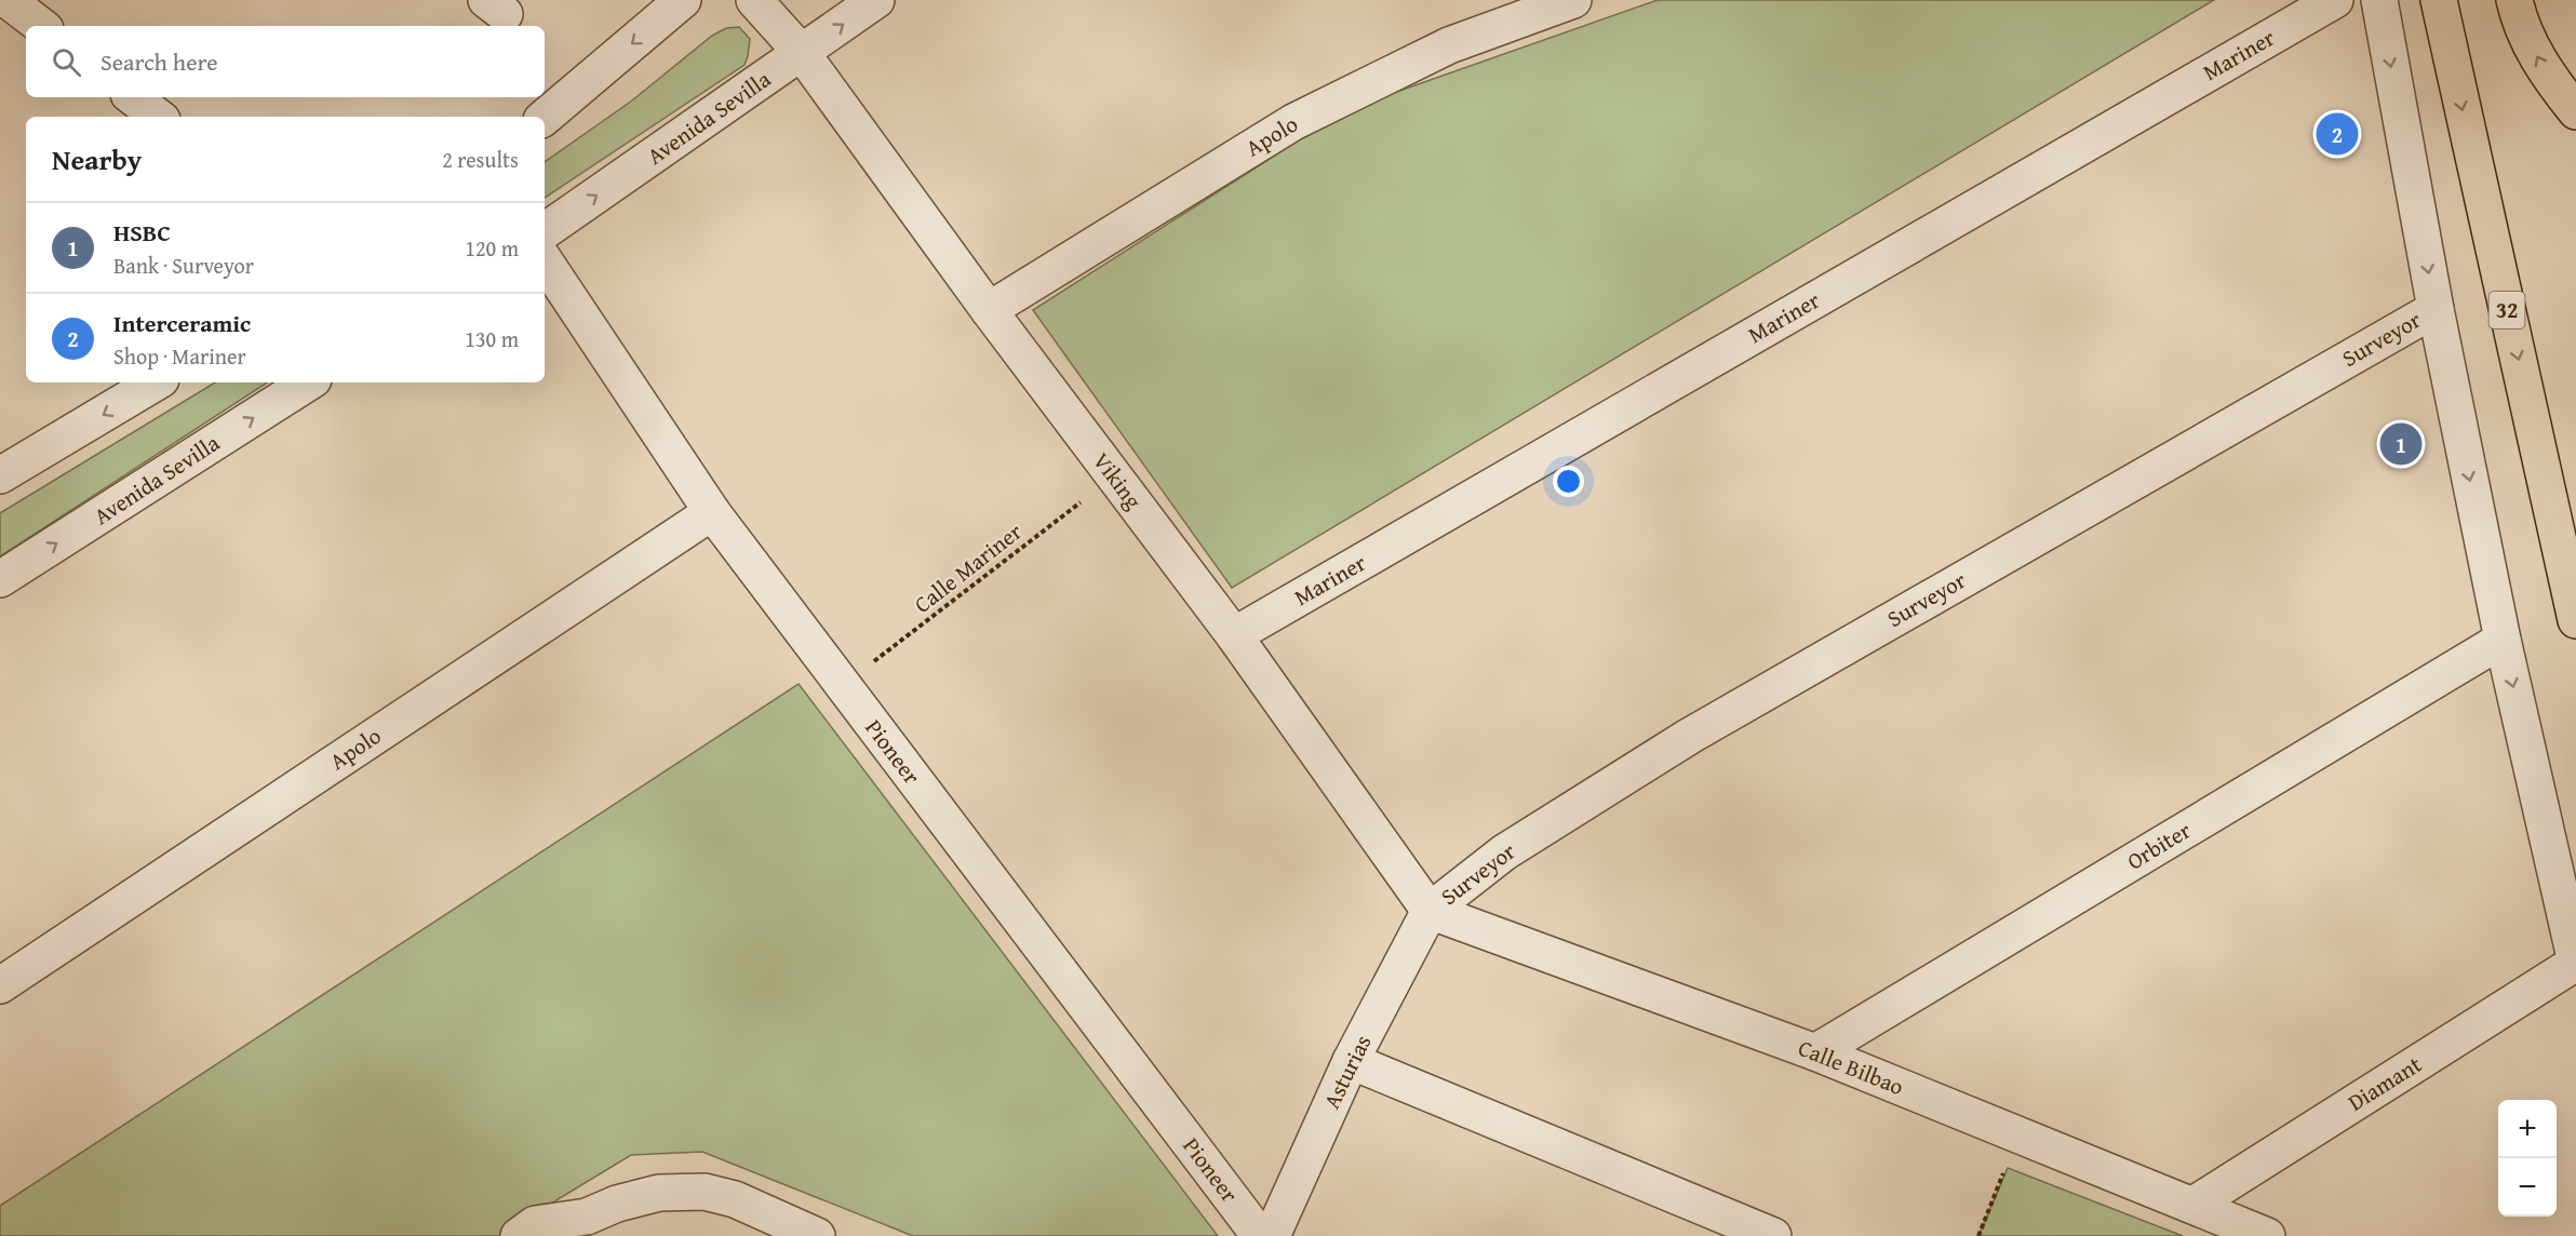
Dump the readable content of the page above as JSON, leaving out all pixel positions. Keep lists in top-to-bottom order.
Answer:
{
  "streets": {
    "main road": ["32"],
    "street": [
      "Mariner",
      "Avenida Sevilla",
      "Apolo",
      "Surveyor",
      "Viking",
      "Pioneer",
      "Orbiter",
      "Calle Bilbao",
      "Asturias",
      "Diamant"
    ],
    "path": ["Calle Mariner"]
  },
  "crossings": [
    ["Mariner", "Viking"],
    ["Avenida Sevilla", "Viking"],
    ["Apolo", "Viking"],
    ["Apolo", "Pioneer"],
    ["Surveyor", "Viking"],
    ["Surveyor", "Calle Bilbao"],
    ["Surveyor", "Asturias"],
    ["Viking", "Calle Mariner"],
    ["Viking", "Calle Bilbao"],
    ["Viking", "Asturias"],
    ["Calle Mariner", "Pioneer"],
    ["Orbiter", "Calle Bilbao"],
    ["Calle Bilbao", "Asturias"],
    ["Calle Bilbao", "Diamant"]
  ],
  "page": {
    "search": "Search here",
    "pins": ["2", "1"],
    "heading": ["Nearby", "2 results"],
    "list": [
      {
        "mark": "1",
        "name": "HSBC",
        "note": "Bank · Surveyor",
        "value": "120 m"
      },
      {
        "mark": "2",
        "name": "Interceramic",
        "note": "Shop · Mariner",
        "value": "130 m"
      }
    ],
    "map_buttons": ["+", "−"]
  }
}
